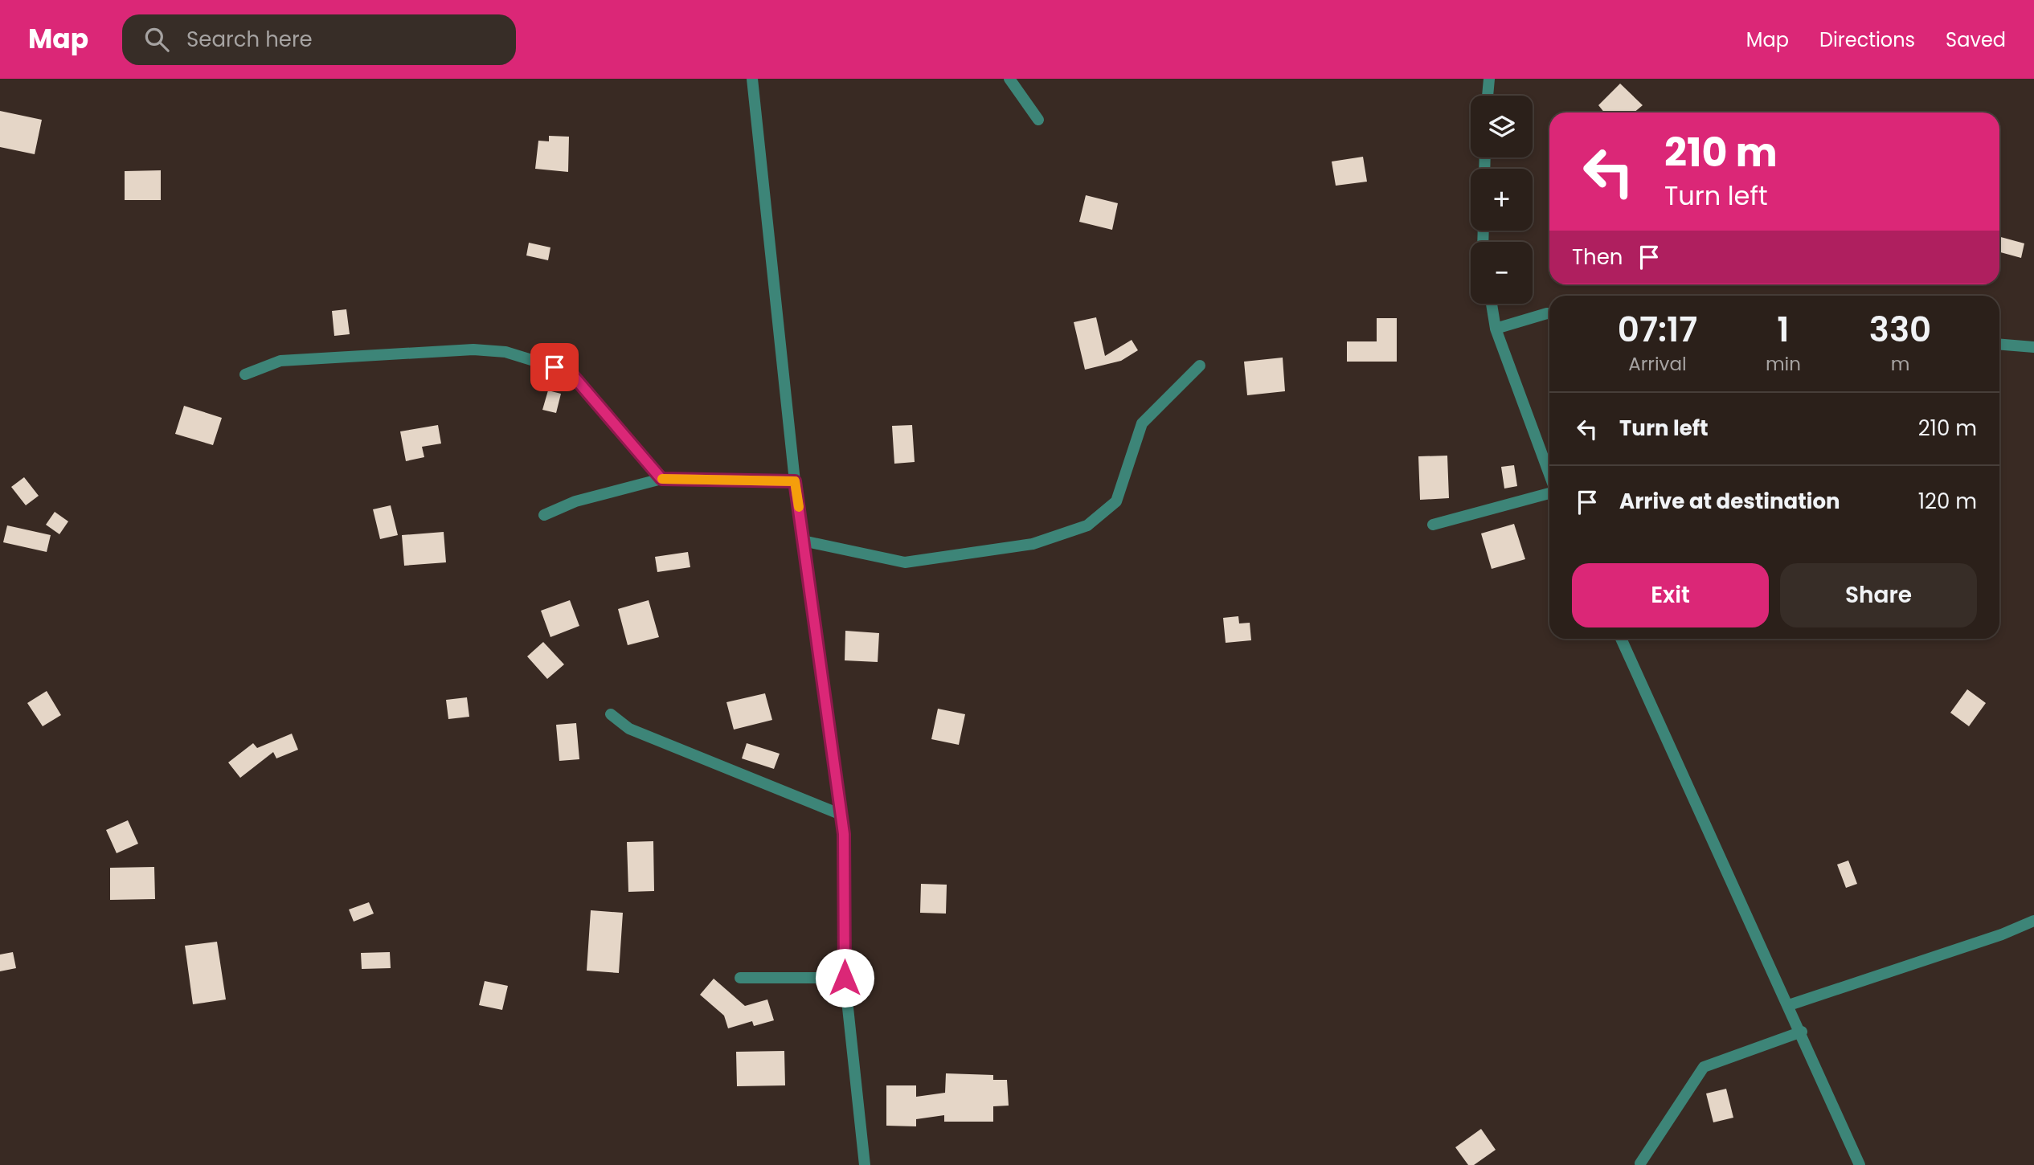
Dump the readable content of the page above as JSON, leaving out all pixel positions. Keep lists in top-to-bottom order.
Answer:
{
  "page": {
    "header": "Map",
    "search": "Search here",
    "nav": ["Map", "Directions", "Saved"],
    "map_buttons": ["+", "−"],
    "turn": ["210 m", "Turn left"],
    "then": "Then",
    "eta": [
      "07:17",
      "Arrival",
      "1",
      "min",
      "330",
      "m"
    ],
    "list": [
      {
        "name": "Turn left",
        "value": "210 m"
      },
      {
        "name": "Arrive at destination",
        "value": "120 m"
      }
    ],
    "buttons": ["Exit", "Share"]
  }
}
